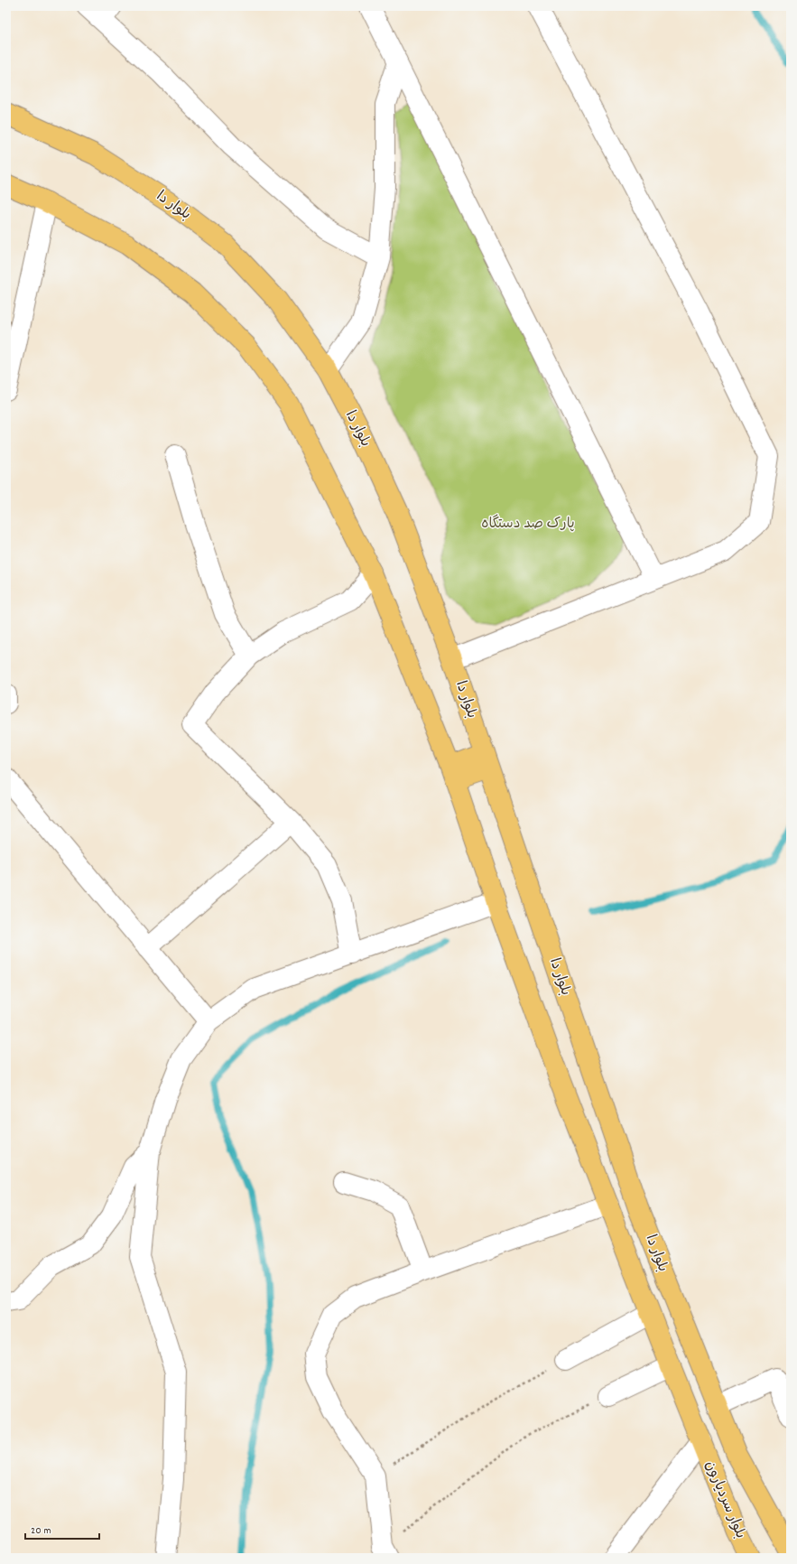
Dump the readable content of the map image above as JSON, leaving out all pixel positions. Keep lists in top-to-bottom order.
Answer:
{
  "streets": {
    "main road": ["بلوار دا", "بلوار سردیارون"]
  },
  "crossings": [
    ["بلوار دا", "بلوار سردیارون"]
  ],
  "parks": ["پارک صد دستگاه"],
  "scale_bar": "20 m"
}
